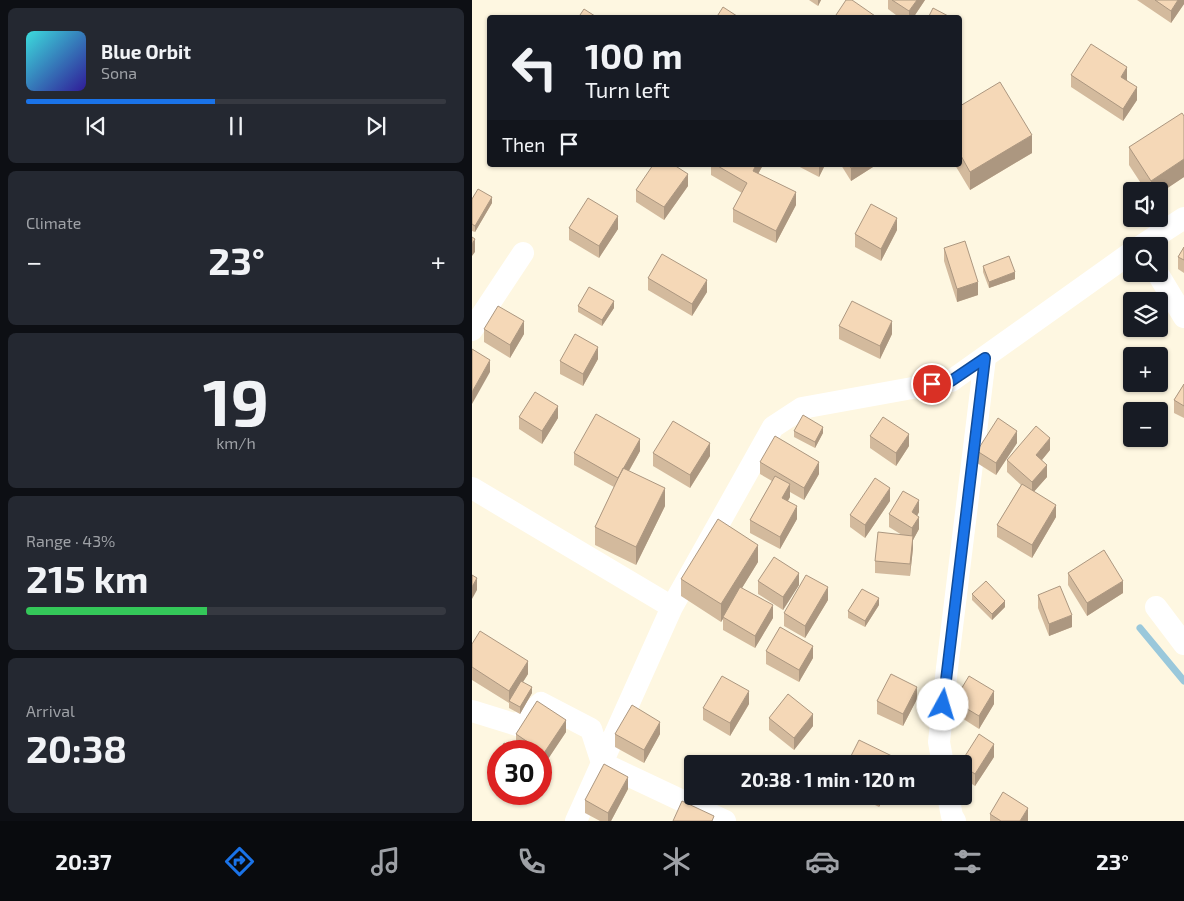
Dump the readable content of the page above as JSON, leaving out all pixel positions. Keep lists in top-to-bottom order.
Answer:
{
  "page": {
    "turn": ["100 m", "Turn left"],
    "song": ["Blue Orbit", "Sona"],
    "then": "Then",
    "tile": [
      "Climate",
      ["19", "km/h"],
      ["Range · 43%", "215 km"],
      ["Arrival", "20:38"]
    ],
    "map_buttons": ["+", "−"],
    "heat": ["−", "23°", "+"],
    "limit": "30",
    "trip": "20:38 · 1 min · 120 m",
    "tabs": ["20:37", "23°"]
  }
}
